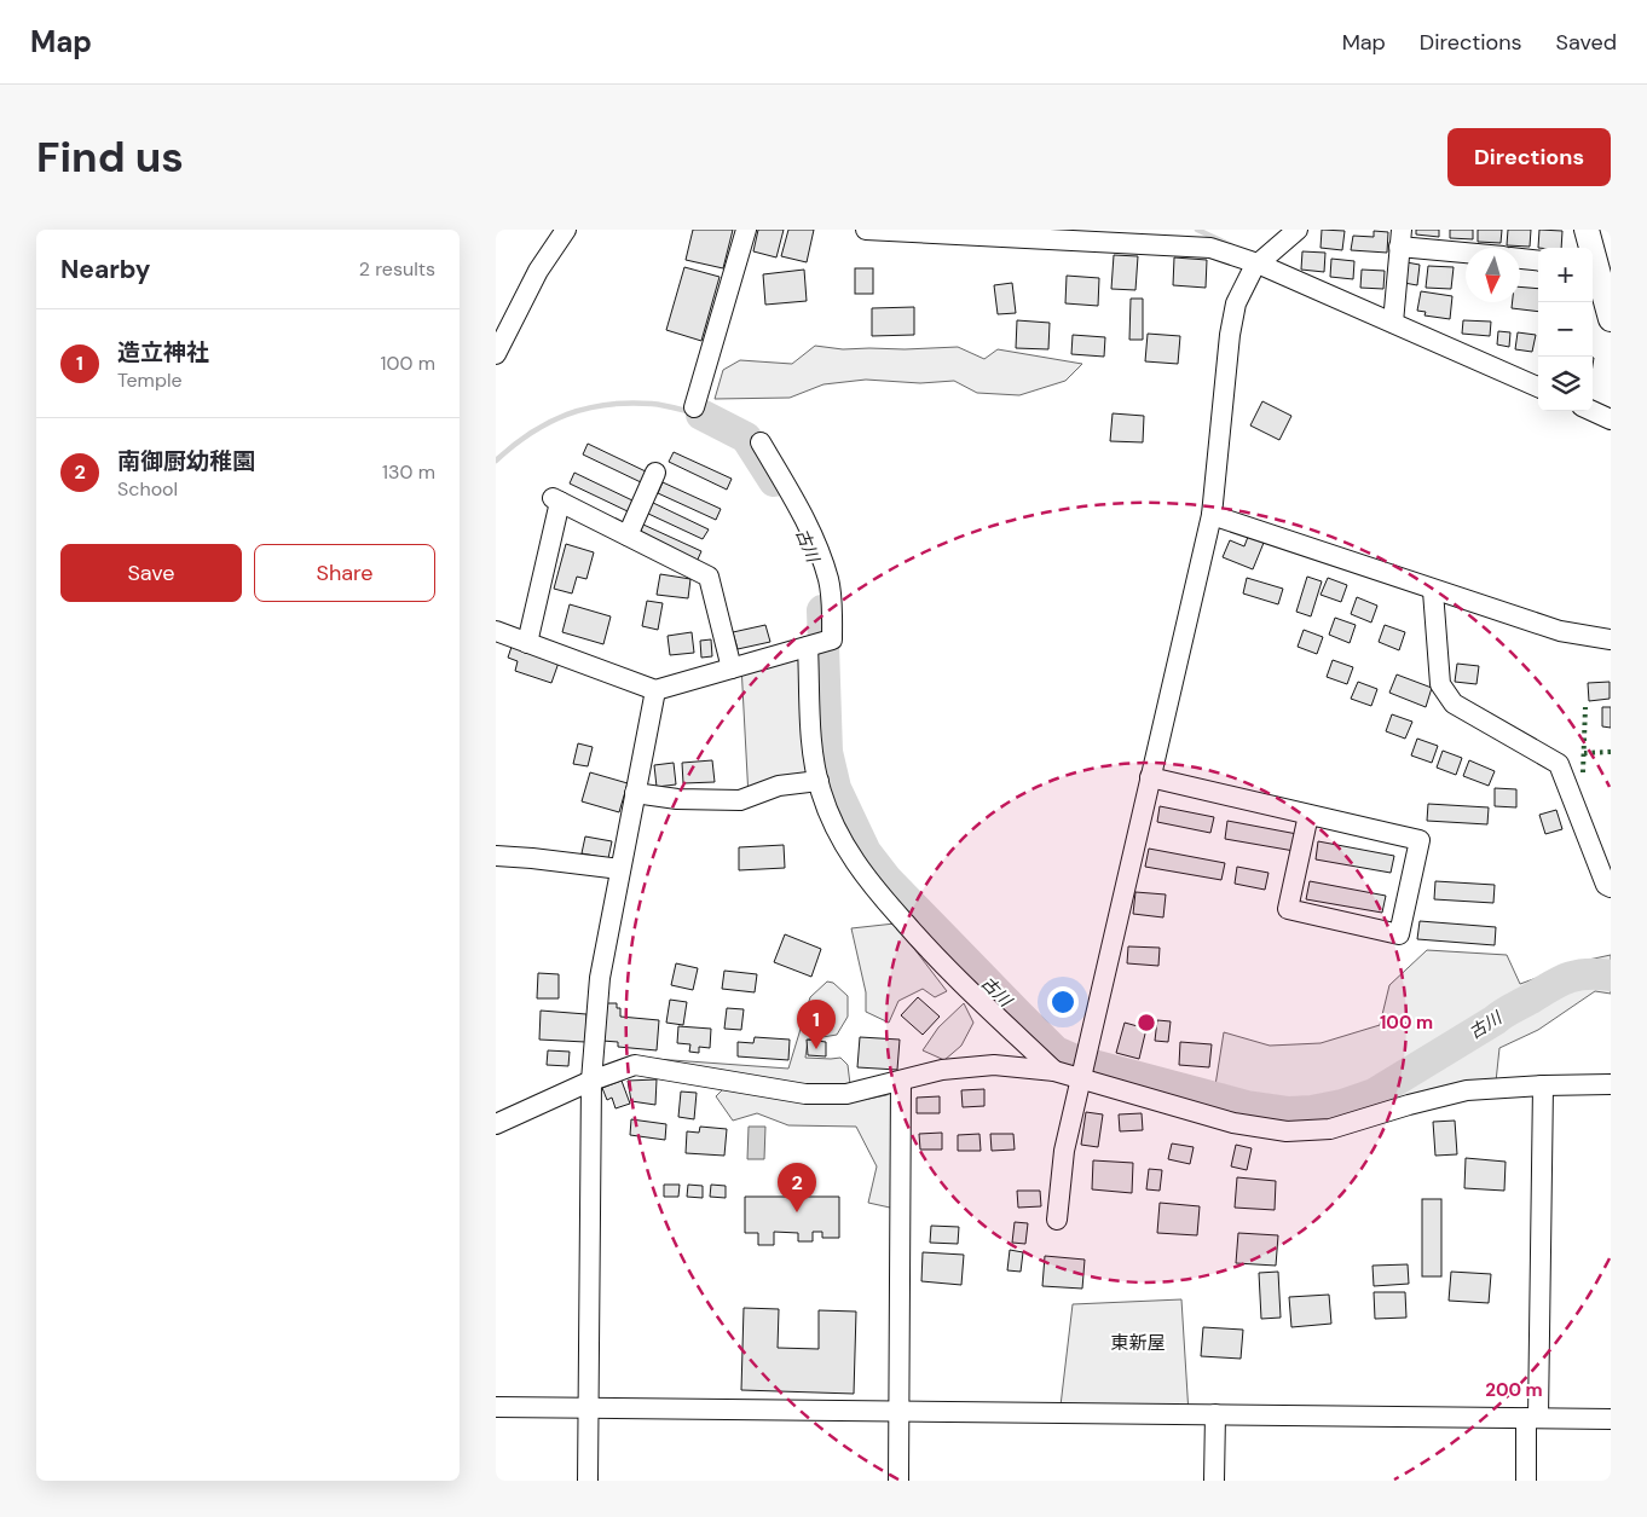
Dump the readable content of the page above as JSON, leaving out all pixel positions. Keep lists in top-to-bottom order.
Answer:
{
  "districts": ["東新屋"],
  "water": ["古川"],
  "north": "bottom",
  "page": {
    "header": "Map",
    "nav": ["Map", "Directions", "Saved"],
    "buttons": [
      "Directions",
      ["Save", "Share"]
    ],
    "title": "Find us",
    "heading": ["Nearby", "2 results"],
    "map_buttons": ["+", "−"],
    "list": [
      {
        "mark": "1",
        "name": "造立神社",
        "note": "Temple",
        "value": "100 m"
      },
      {
        "mark": "2",
        "name": "南御厨幼稚園",
        "note": "School",
        "value": "130 m"
      }
    ],
    "pins": ["1", "2"]
  },
  "rings": ["100 m", "200 m"]
}
